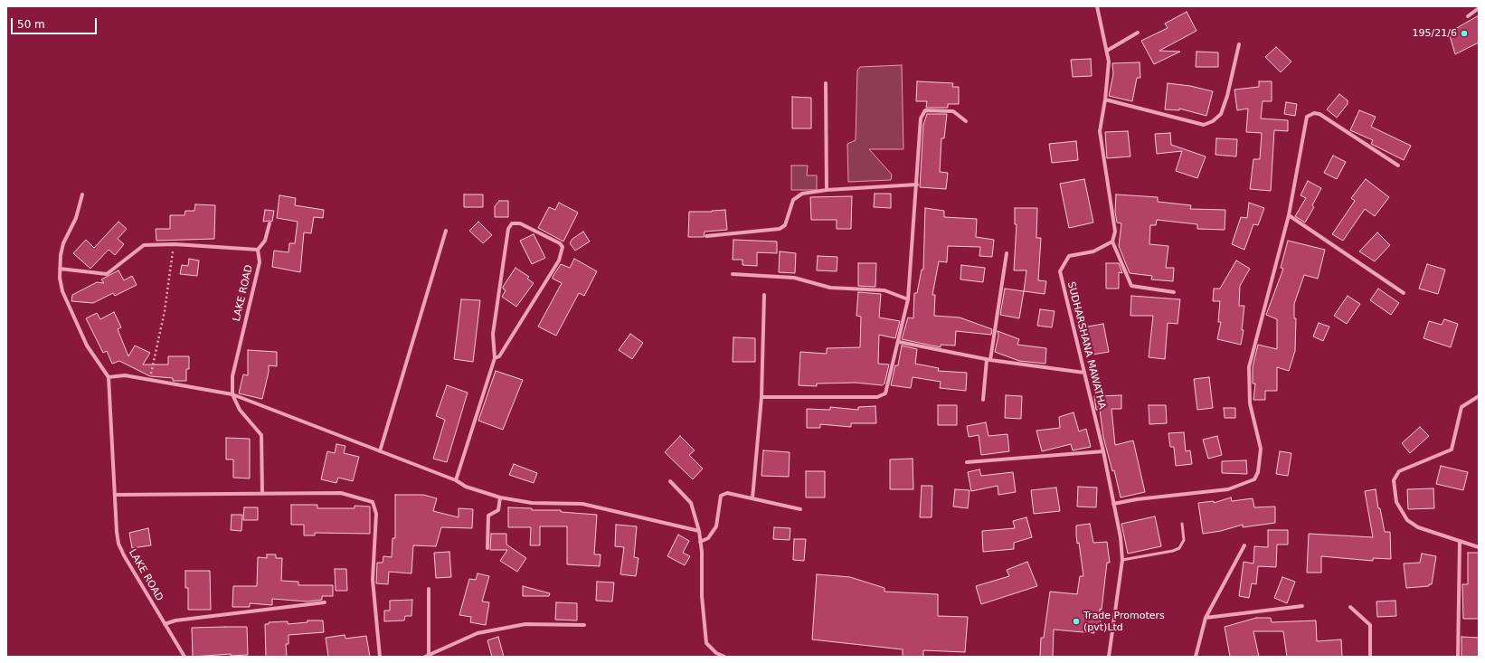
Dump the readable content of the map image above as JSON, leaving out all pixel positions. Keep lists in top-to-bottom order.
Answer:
{
  "streets": {
    "street": ["LAKE ROAD", "SUDHARSHANA MAWATHA"]
  },
  "places": ["195/21/6", "Trade Promoters (pvt)Ltd"],
  "scale_bar": "50 m"
}
